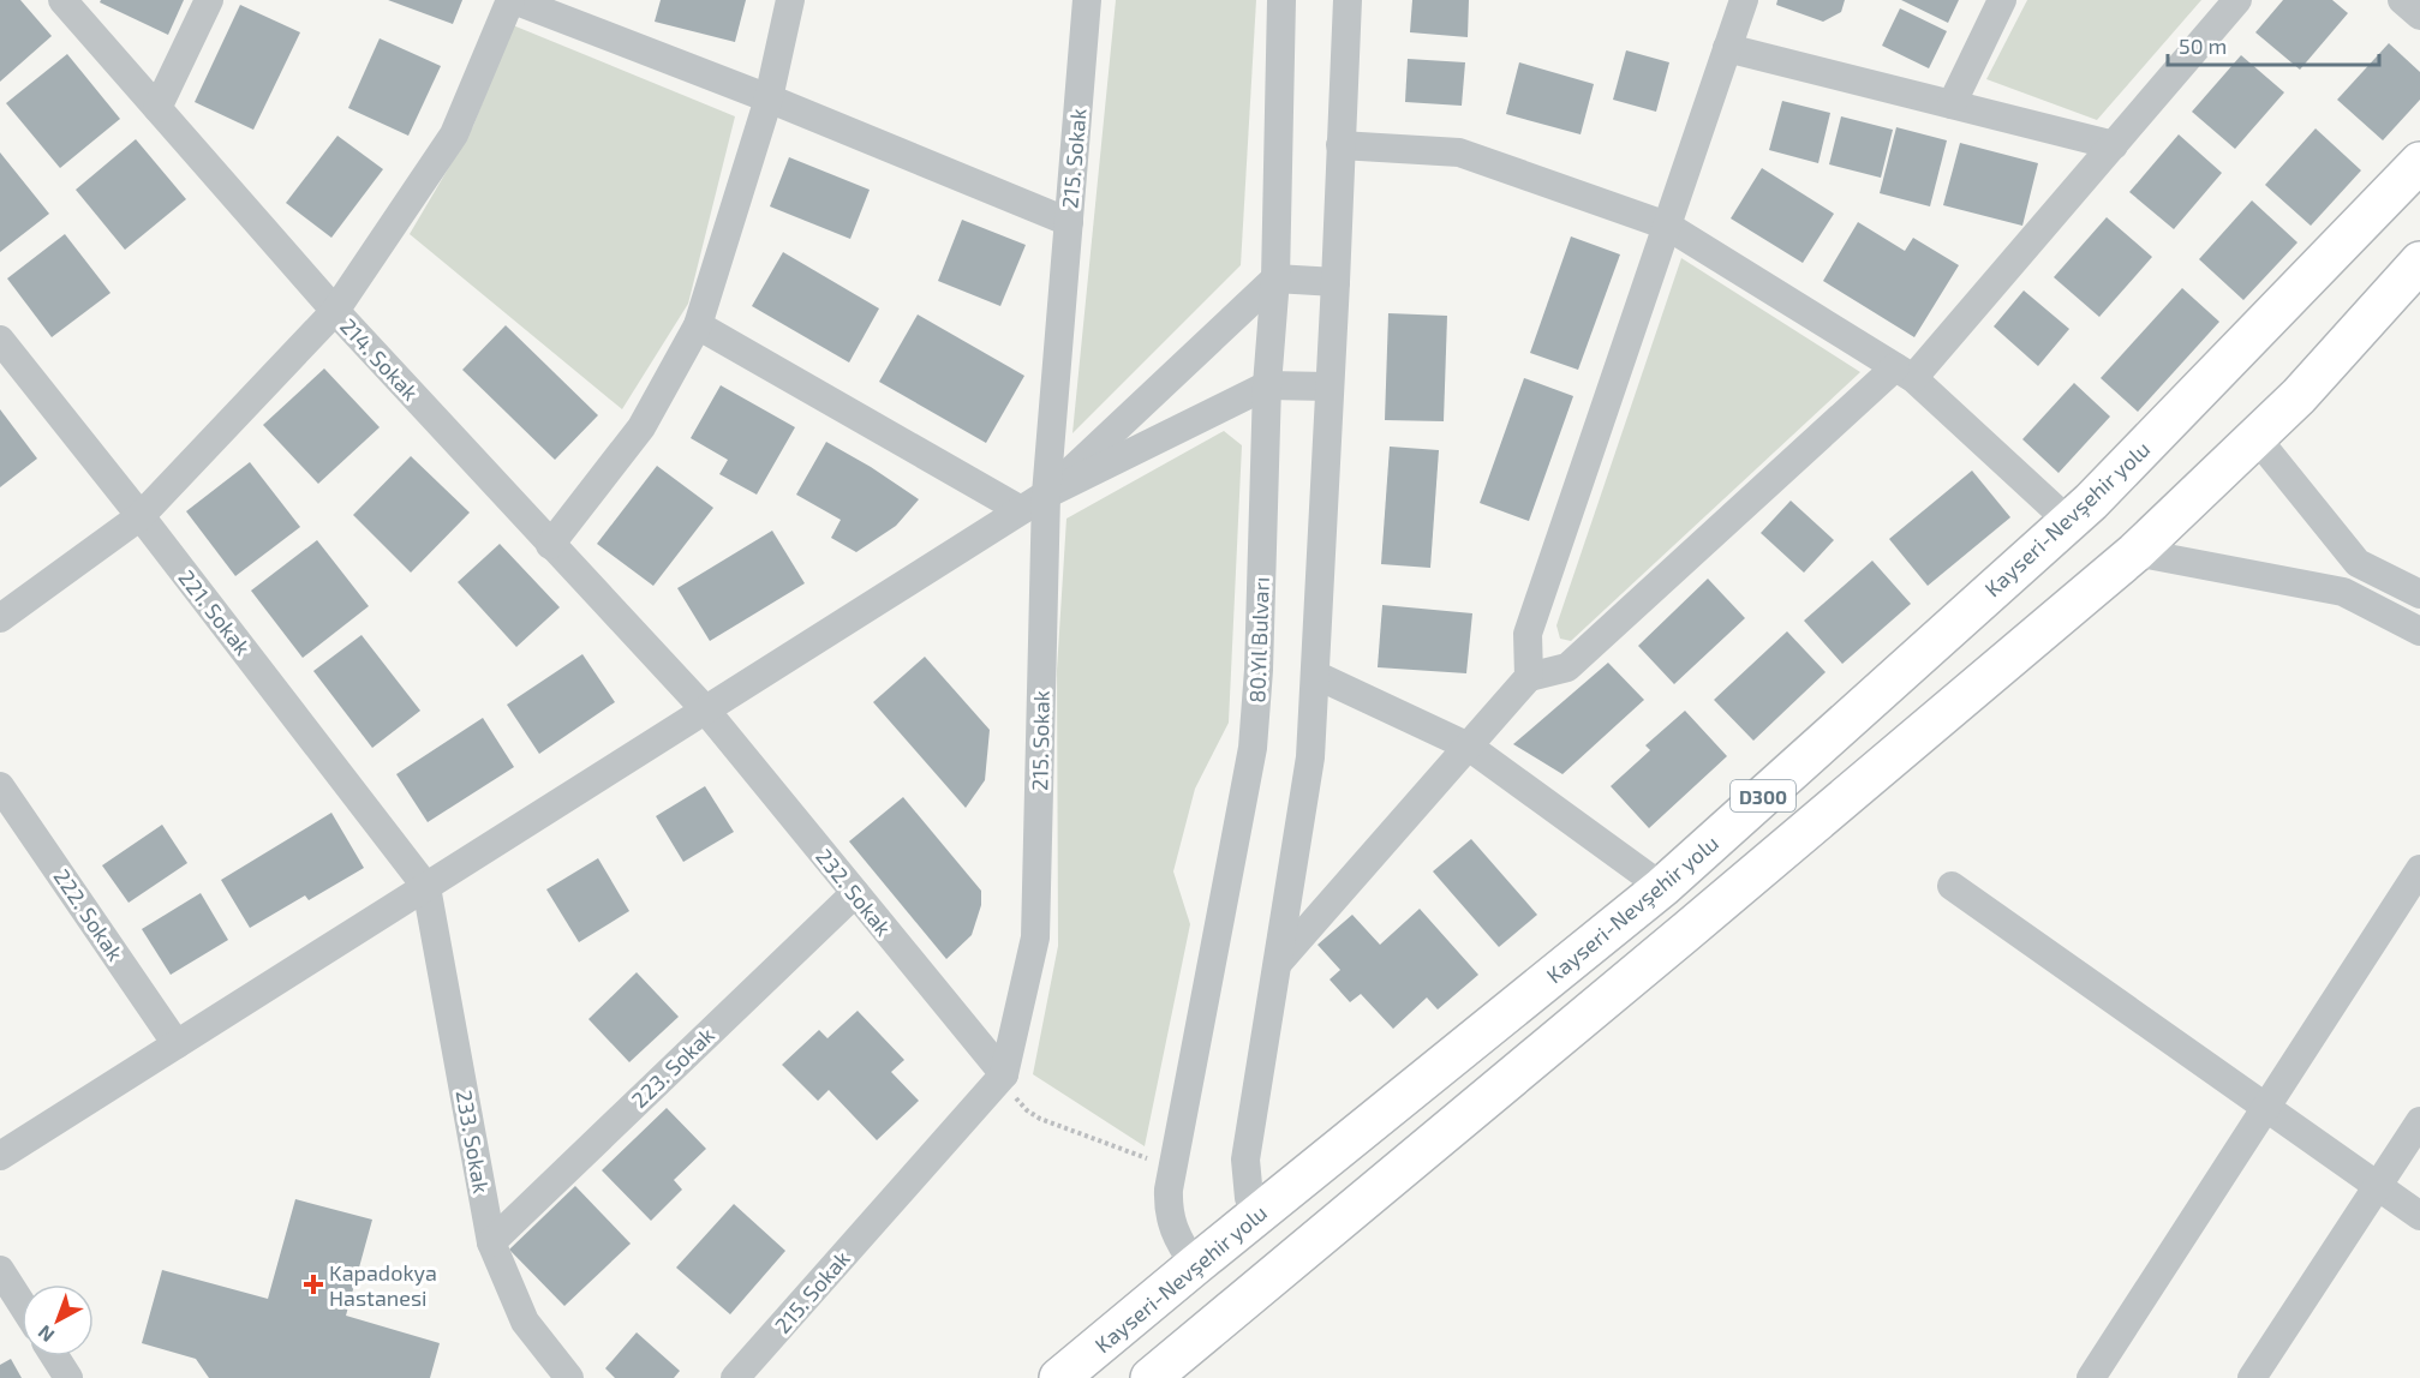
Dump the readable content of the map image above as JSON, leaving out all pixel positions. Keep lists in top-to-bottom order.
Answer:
{
  "streets": {
    "highway": ["Kayseri-Nevşehir yolu", "D300"],
    "street": [
      "215. Sokak",
      "214. Sokak",
      "221. Sokak",
      "80.Yıl Bulvarı",
      "232. Sokak",
      "222. Sokak",
      "223. Sokak",
      "233. Sokak"
    ]
  },
  "crossings": [
    ["215. Sokak", "232. Sokak"],
    ["214. Sokak", "232. Sokak"],
    ["Kayseri-Nevşehir yolu", "80.Yıl Bulvarı"],
    ["221. Sokak", "233. Sokak"],
    ["232. Sokak", "223. Sokak"],
    ["223. Sokak", "233. Sokak"]
  ],
  "places": {
    "health": ["Kapadokya Hastanesi"]
  },
  "scale_bar": "50 m",
  "north": "bottom left"
}
